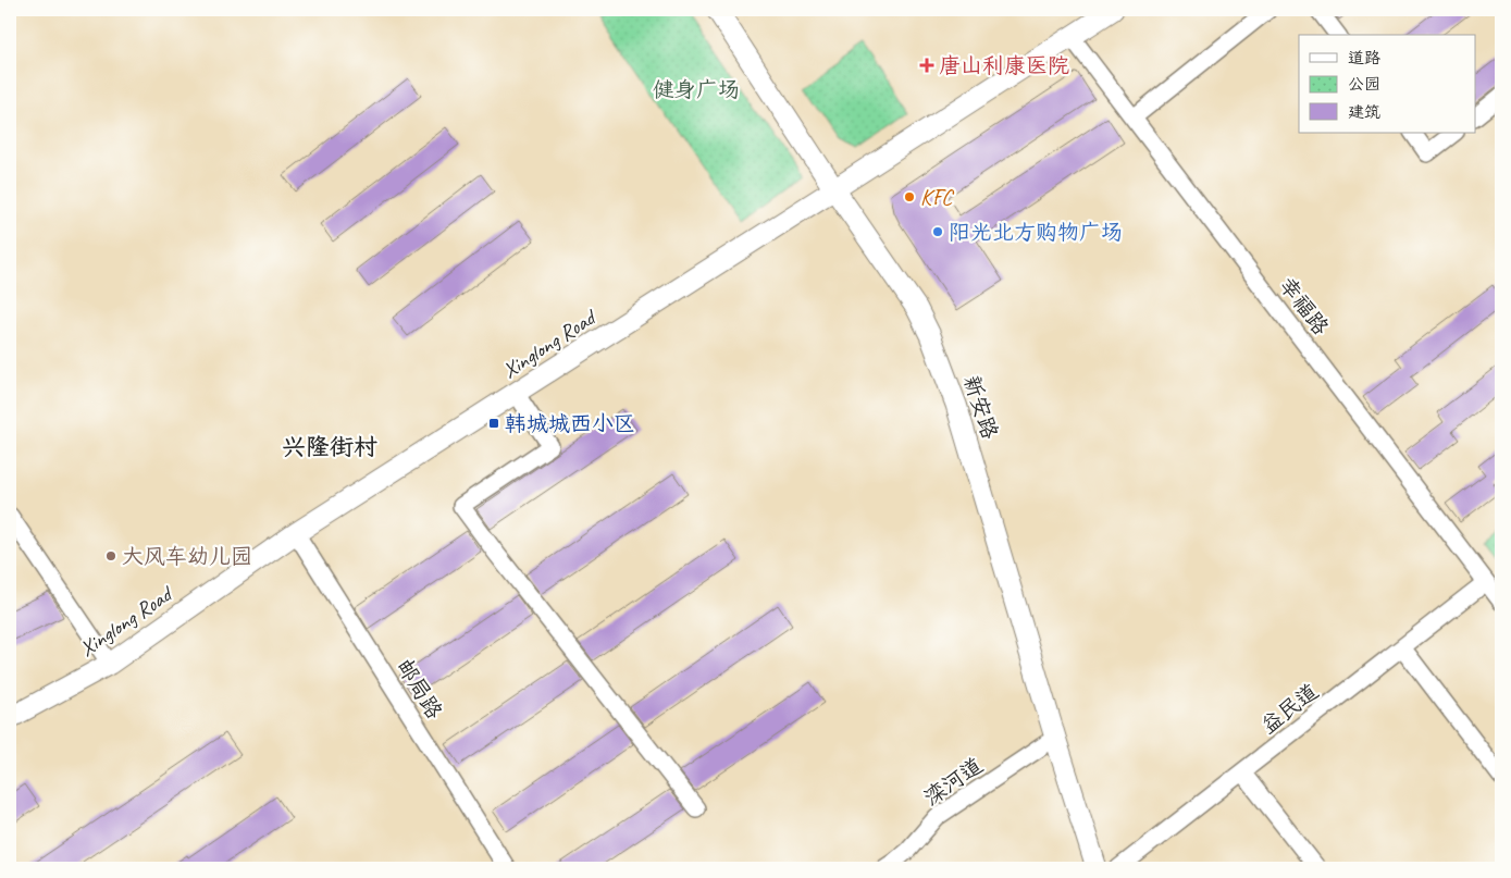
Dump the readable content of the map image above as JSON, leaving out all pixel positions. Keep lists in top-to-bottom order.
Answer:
{
  "streets": {
    "main road": ["Xinglong Road", "新安路"],
    "street": [
      "幸福路",
      "邮局路",
      "益民道",
      "滦河道"
    ]
  },
  "crossings": [
    ["幸福路", "Xinglong Road"],
    ["幸福路", "益民道"],
    ["Xinglong Road", "新安路"],
    ["Xinglong Road", "邮局路"],
    ["新安路", "滦河道"]
  ],
  "districts": ["兴隆街村"],
  "parks": ["健身广场"],
  "places": {
    "health": ["唐山利康医院"],
    "other": ["KFC", "阳光北方购物广场", "大风车幼儿园"],
    "transit": ["韩城城西小区"]
  },
  "legend": ["道路", "公园", "建筑"]
}
